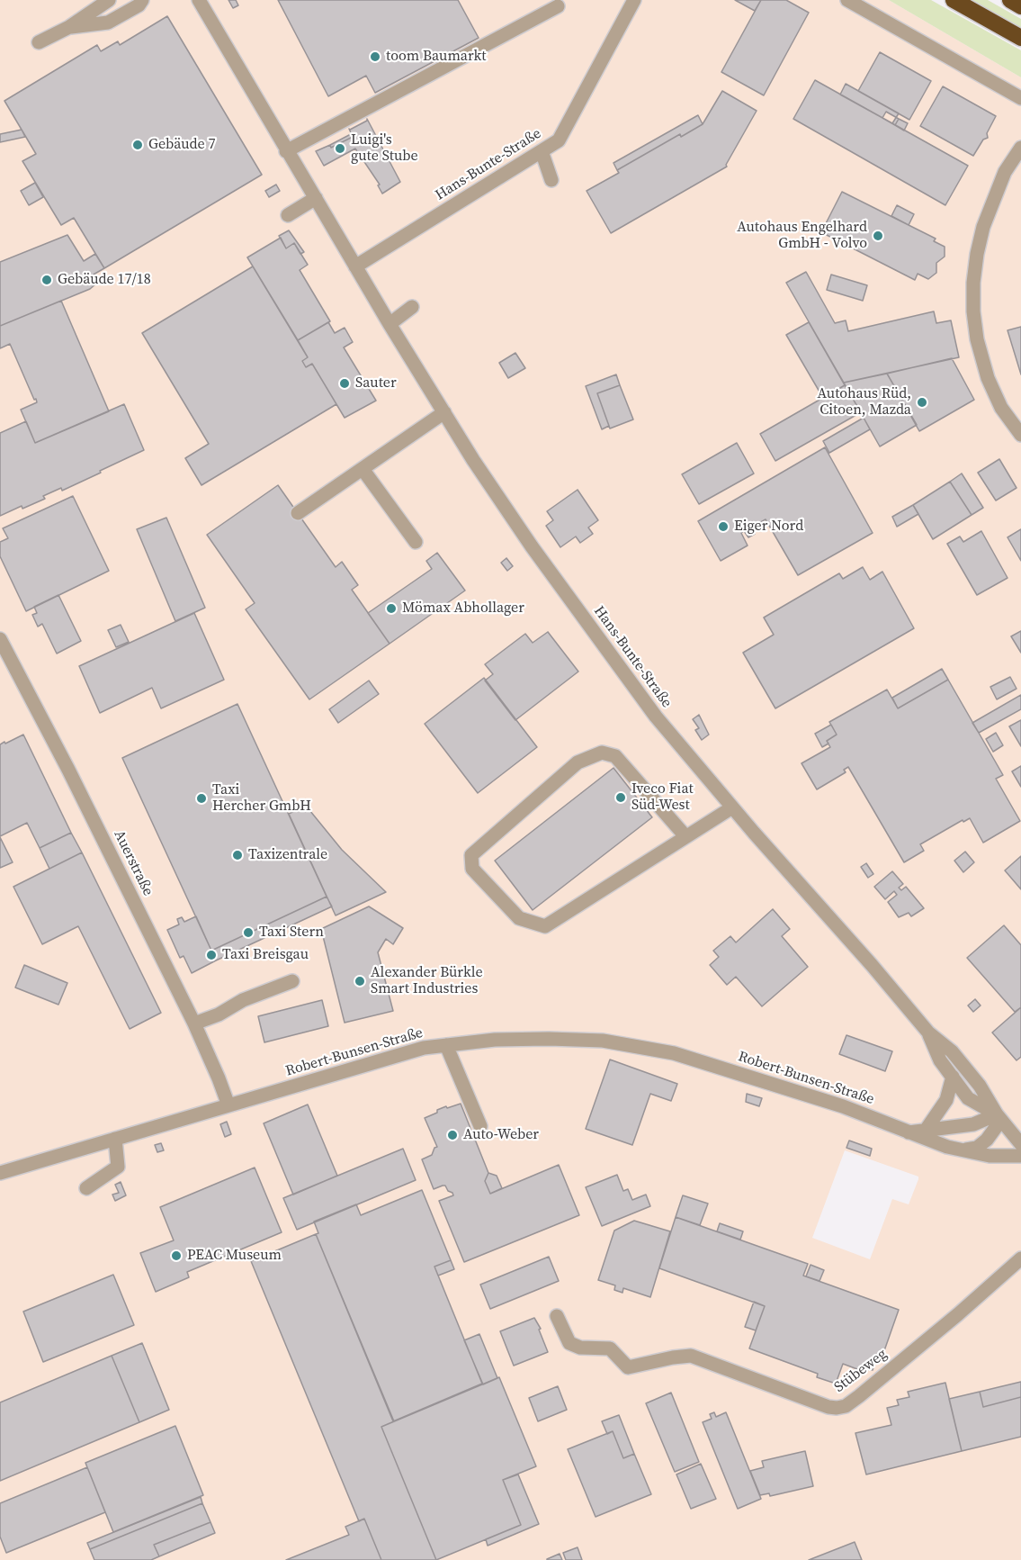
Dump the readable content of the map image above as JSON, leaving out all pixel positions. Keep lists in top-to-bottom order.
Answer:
{
  "streets": {
    "street": [
      "Hans-Bunte-Straße",
      "Auerstraße",
      "Robert-Bunsen-Straße",
      "Stübeweg"
    ]
  },
  "crossings": [
    ["Auerstraße", "Robert-Bunsen-Straße"]
  ],
  "places": [
    "toom Baumarkt",
    "Gebäude 7",
    "Luigi's gute Stube",
    "Autohaus Engelhard GmbH - Volvo",
    "Gebäude 17/18",
    "Sauter",
    "Autohaus Rüd, Citoen, Mazda",
    "Eiger Nord",
    "Mömax Abhollager",
    "Iveco Fiat Süd-West",
    "Taxi Hercher GmbH",
    "Taxizentrale",
    "Taxi Stern",
    "Taxi Breisgau",
    "Alexander Bürkle Smart Industries",
    "Auto-Weber",
    "PEAC Museum"
  ]
}
